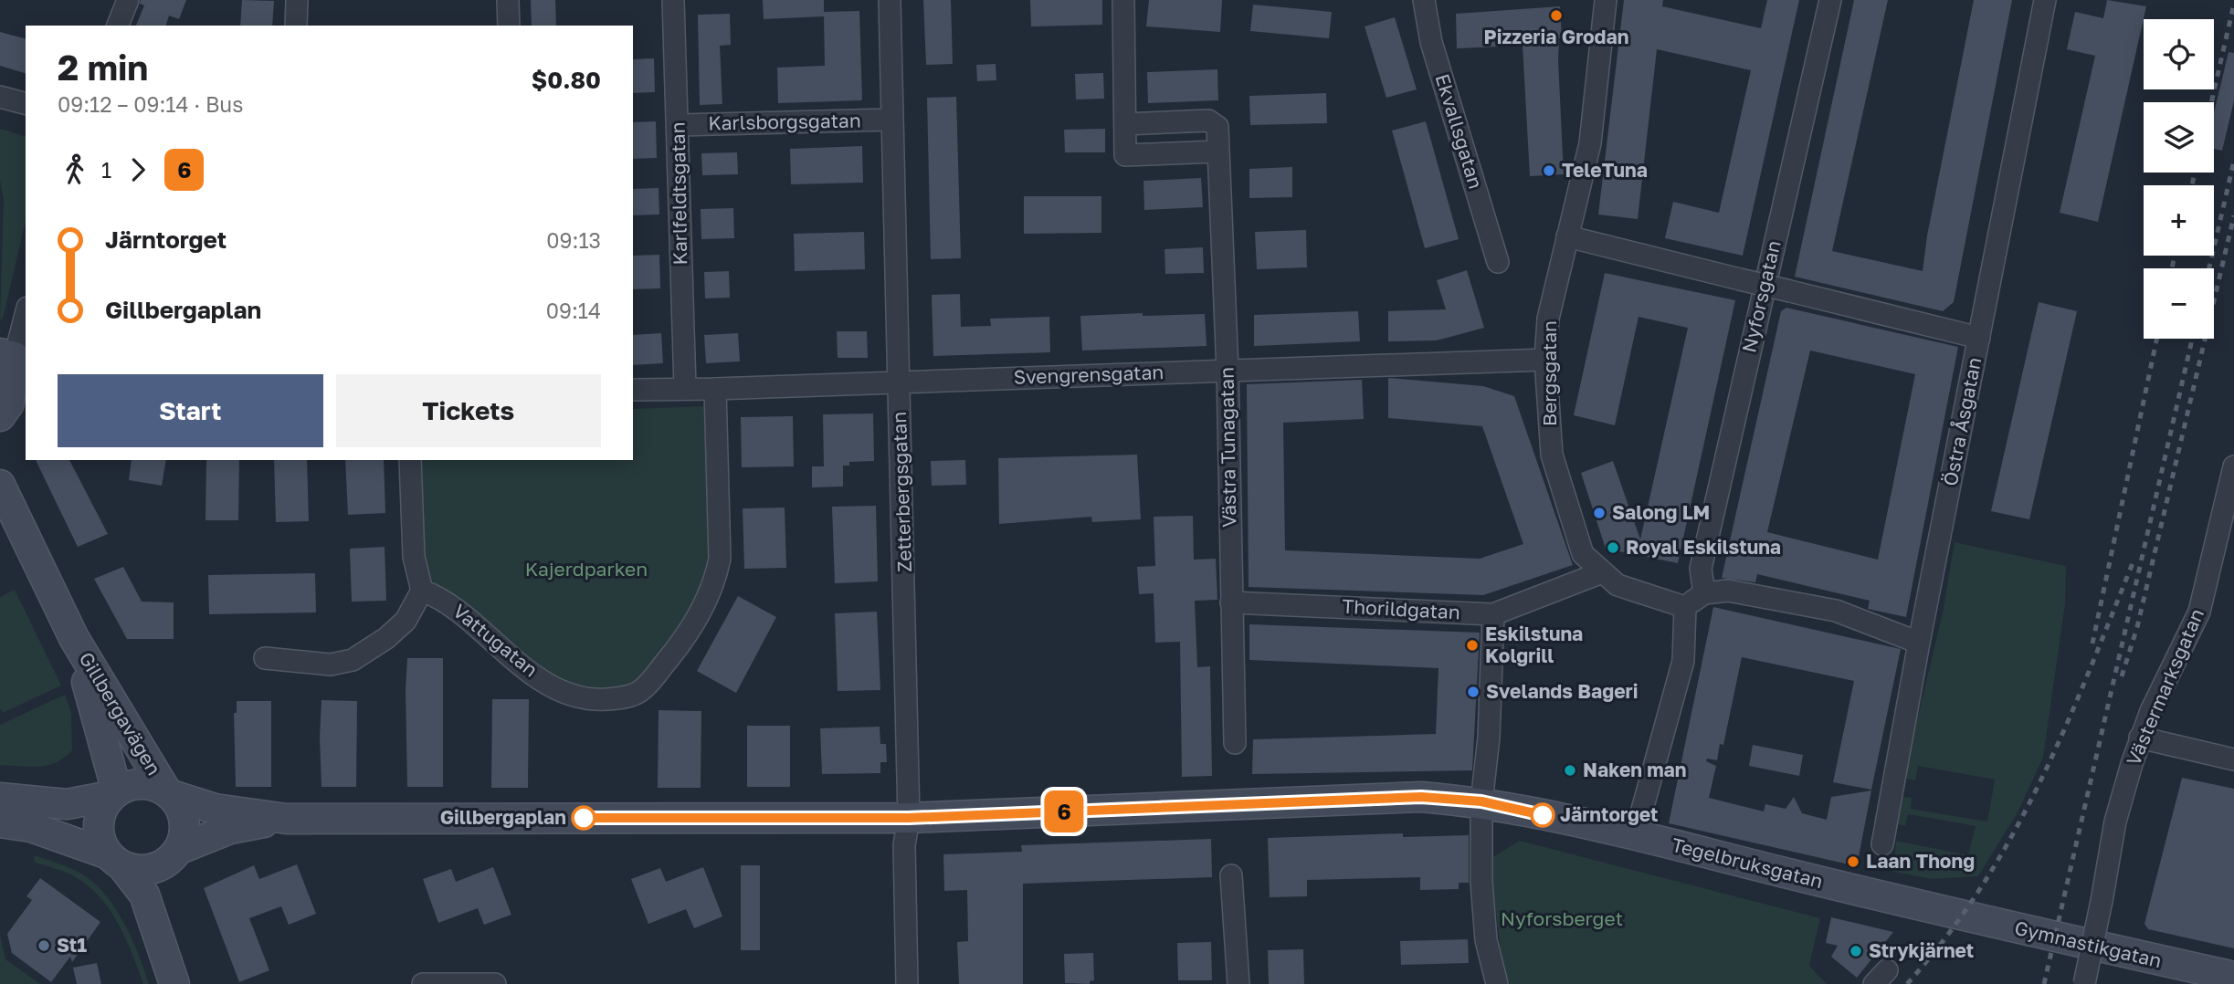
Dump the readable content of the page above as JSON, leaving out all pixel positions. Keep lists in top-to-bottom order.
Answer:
{
  "streets": {
    "street": [
      "Karlsborgsgatan",
      "Ekvallsgatan",
      "Karlfeldtsgatan",
      "Nyforsgatan",
      "Bergsgatan",
      "Svengrensgatan",
      "Östra Åsgatan",
      "Västra Tunagatan",
      "Zetterbergsgatan",
      "Thorildgatan",
      "Vattugatan",
      "Västermarksgatan",
      "Gillbergavägen",
      "Tegelbruksgatan",
      "Gymnastikgatan"
    ]
  },
  "crossings": [
    ["Karlsborgsgatan", "Karlfeldtsgatan"],
    ["Karlsborgsgatan", "Zetterbergsgatan"],
    ["Karlfeldtsgatan", "Svengrensgatan"],
    ["Bergsgatan", "Svengrensgatan"],
    ["Bergsgatan", "Thorildgatan"],
    ["Svengrensgatan", "Västra Tunagatan"],
    ["Svengrensgatan", "Zetterbergsgatan"],
    ["Svengrensgatan", "Vattugatan"],
    ["Västra Tunagatan", "Thorildgatan"],
    ["Zetterbergsgatan", "Tegelbruksgatan"],
    ["Gillbergavägen", "Tegelbruksgatan"],
    ["Tegelbruksgatan", "Gymnastikgatan"]
  ],
  "parks": ["Kajerdparken", "Nyforsberget"],
  "places": [
    "Pizzeria Grodan",
    "TeleTuna",
    "Salong LM",
    "Royal Eskilstuna",
    "Eskilstuna Kolgrill",
    "Svelands Bageri",
    "Naken man",
    "Järntorget",
    "Gillbergaplan",
    "Laan Thong",
    "St1",
    "Strykjärnet"
  ],
  "lines": ["bus line 6"],
  "page": {
    "on_map": "6",
    "map_buttons": ["+", "−"],
    "heading": ["2 min", "09:12 – 09:14 · Bus", "$0.80"],
    "legs": ["1", "6"],
    "list": [
      {
        "name": "Järntorget",
        "value": "09:13"
      },
      {
        "name": "Gillbergaplan",
        "value": "09:14"
      }
    ],
    "buttons": ["Start", "Tickets"]
  }
}
